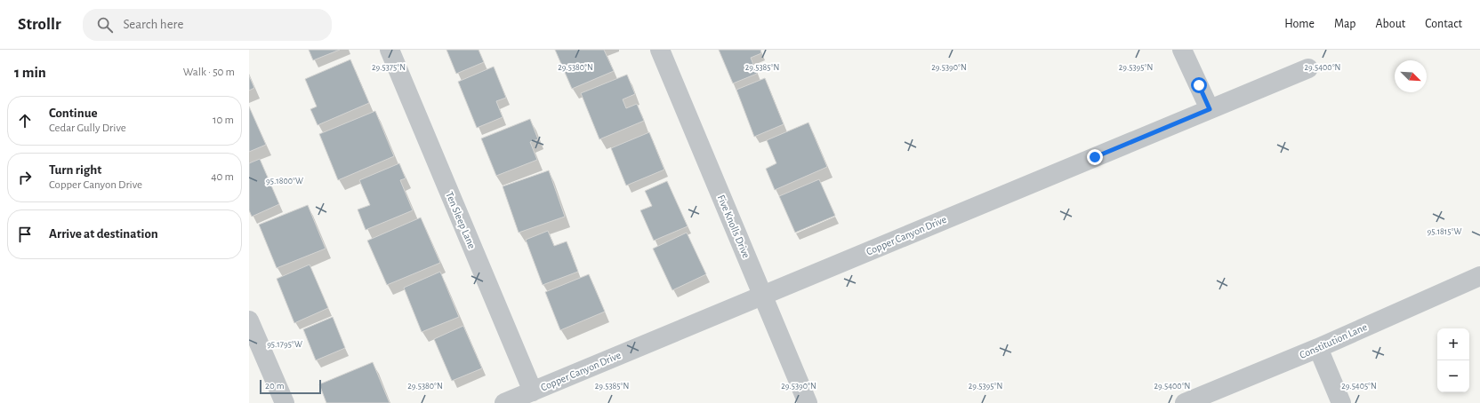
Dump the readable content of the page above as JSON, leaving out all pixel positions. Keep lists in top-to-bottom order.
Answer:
{
  "streets": {
    "street": [
      "Ten Sleep Lane",
      "Five Knolls Drive",
      "Copper Canyon Drive",
      "Constitution Lane"
    ]
  },
  "crossings": [
    ["Ten Sleep Lane", "Copper Canyon Drive"],
    ["Five Knolls Drive", "Copper Canyon Drive"]
  ],
  "scale_bar": "20 m",
  "north": "bottom right",
  "page": {
    "header": "Strollr",
    "search": "Search here",
    "nav": [
      "Home",
      "Map",
      "About",
      "Contact"
    ],
    "heading": ["1 min", "Walk · 50 m"],
    "list": [
      ["Continue", "Cedar Gully Drive", "10 m"],
      ["Turn right", "Copper Canyon Drive", "40 m"],
      "Arrive at destination"
    ],
    "map_buttons": ["+", "−"],
    "scale": "20 m"
  },
  "coordinates": [
    "29.5375°N",
    "29.5385°N",
    "29.5380°N",
    "29.5390°N",
    "29.5395°N",
    "29.5400°N",
    "95.1800°W",
    "95.1815°W",
    "95.1795°W",
    "29.5405°N"
  ]
}
